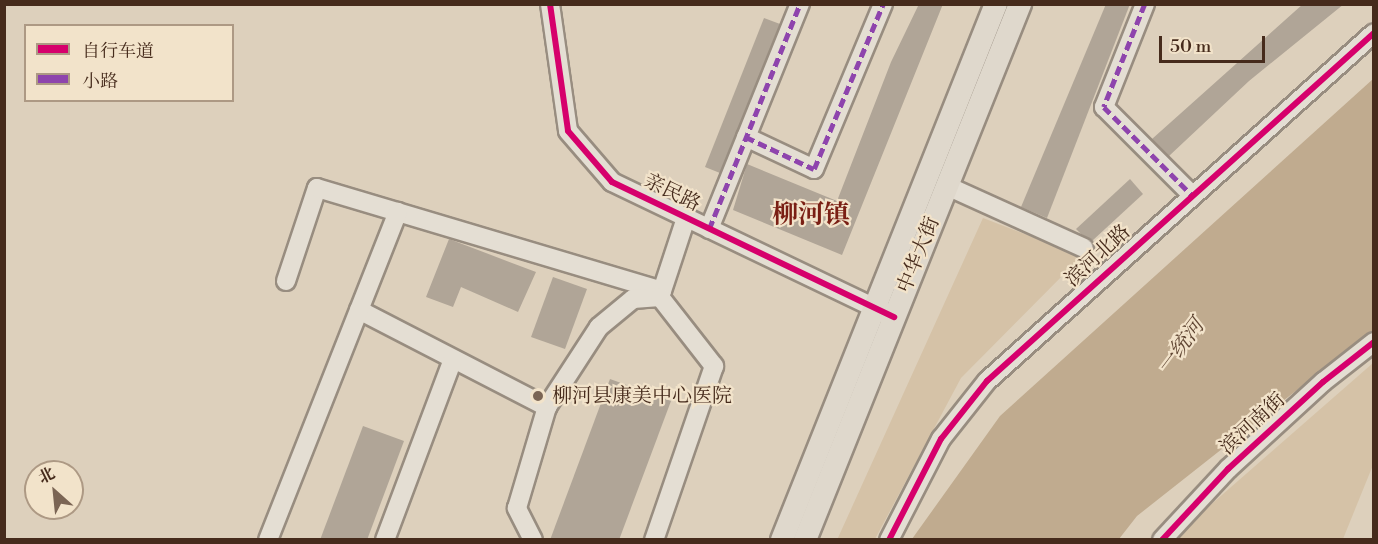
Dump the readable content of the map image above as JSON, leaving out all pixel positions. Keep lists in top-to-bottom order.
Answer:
{
  "streets": {
    "main road": ["中华大街"],
    "street": ["亲民路", "滨河北路", "滨河南街"]
  },
  "crossings": [
    ["亲民路", "中华大街"]
  ],
  "districts": ["柳河镇"],
  "water": ["一统河"],
  "places": ["柳河县康美中心医院"],
  "legend": ["自行车道", "小路"],
  "scale_bar": "50 m",
  "north": "top left"
}
